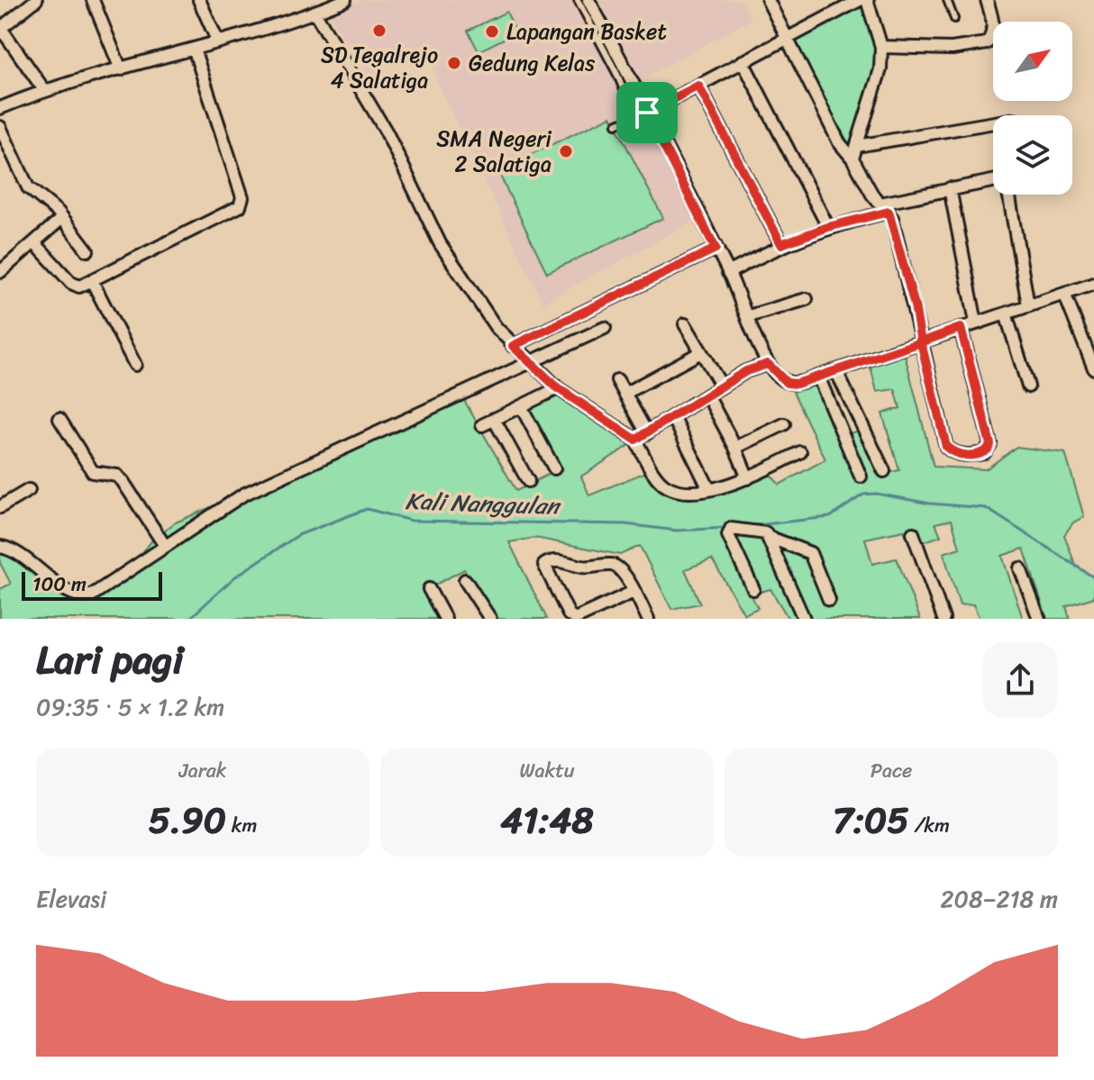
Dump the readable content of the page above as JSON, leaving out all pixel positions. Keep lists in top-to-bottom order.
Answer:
{
  "water": ["Kali Nanggulan"],
  "places": [
    "SD Tegalrejo 4 Salatiga",
    "Lapangan Basket",
    "Gedung Kelas",
    "SMA Negeri 2 Salatiga"
  ],
  "scale_bar": "100 m",
  "north": "top right",
  "page": {
    "scale": "100 m",
    "heading": ["Lari pagi", "09:35 · 5 × 1.2 km"],
    "stats": [
      ["Jarak", "5.90 km"],
      ["Waktu", "41:48"],
      ["Pace", "7:05 /km"]
    ],
    "chart": ["Elevasi", "208–218 m"]
  }
}
